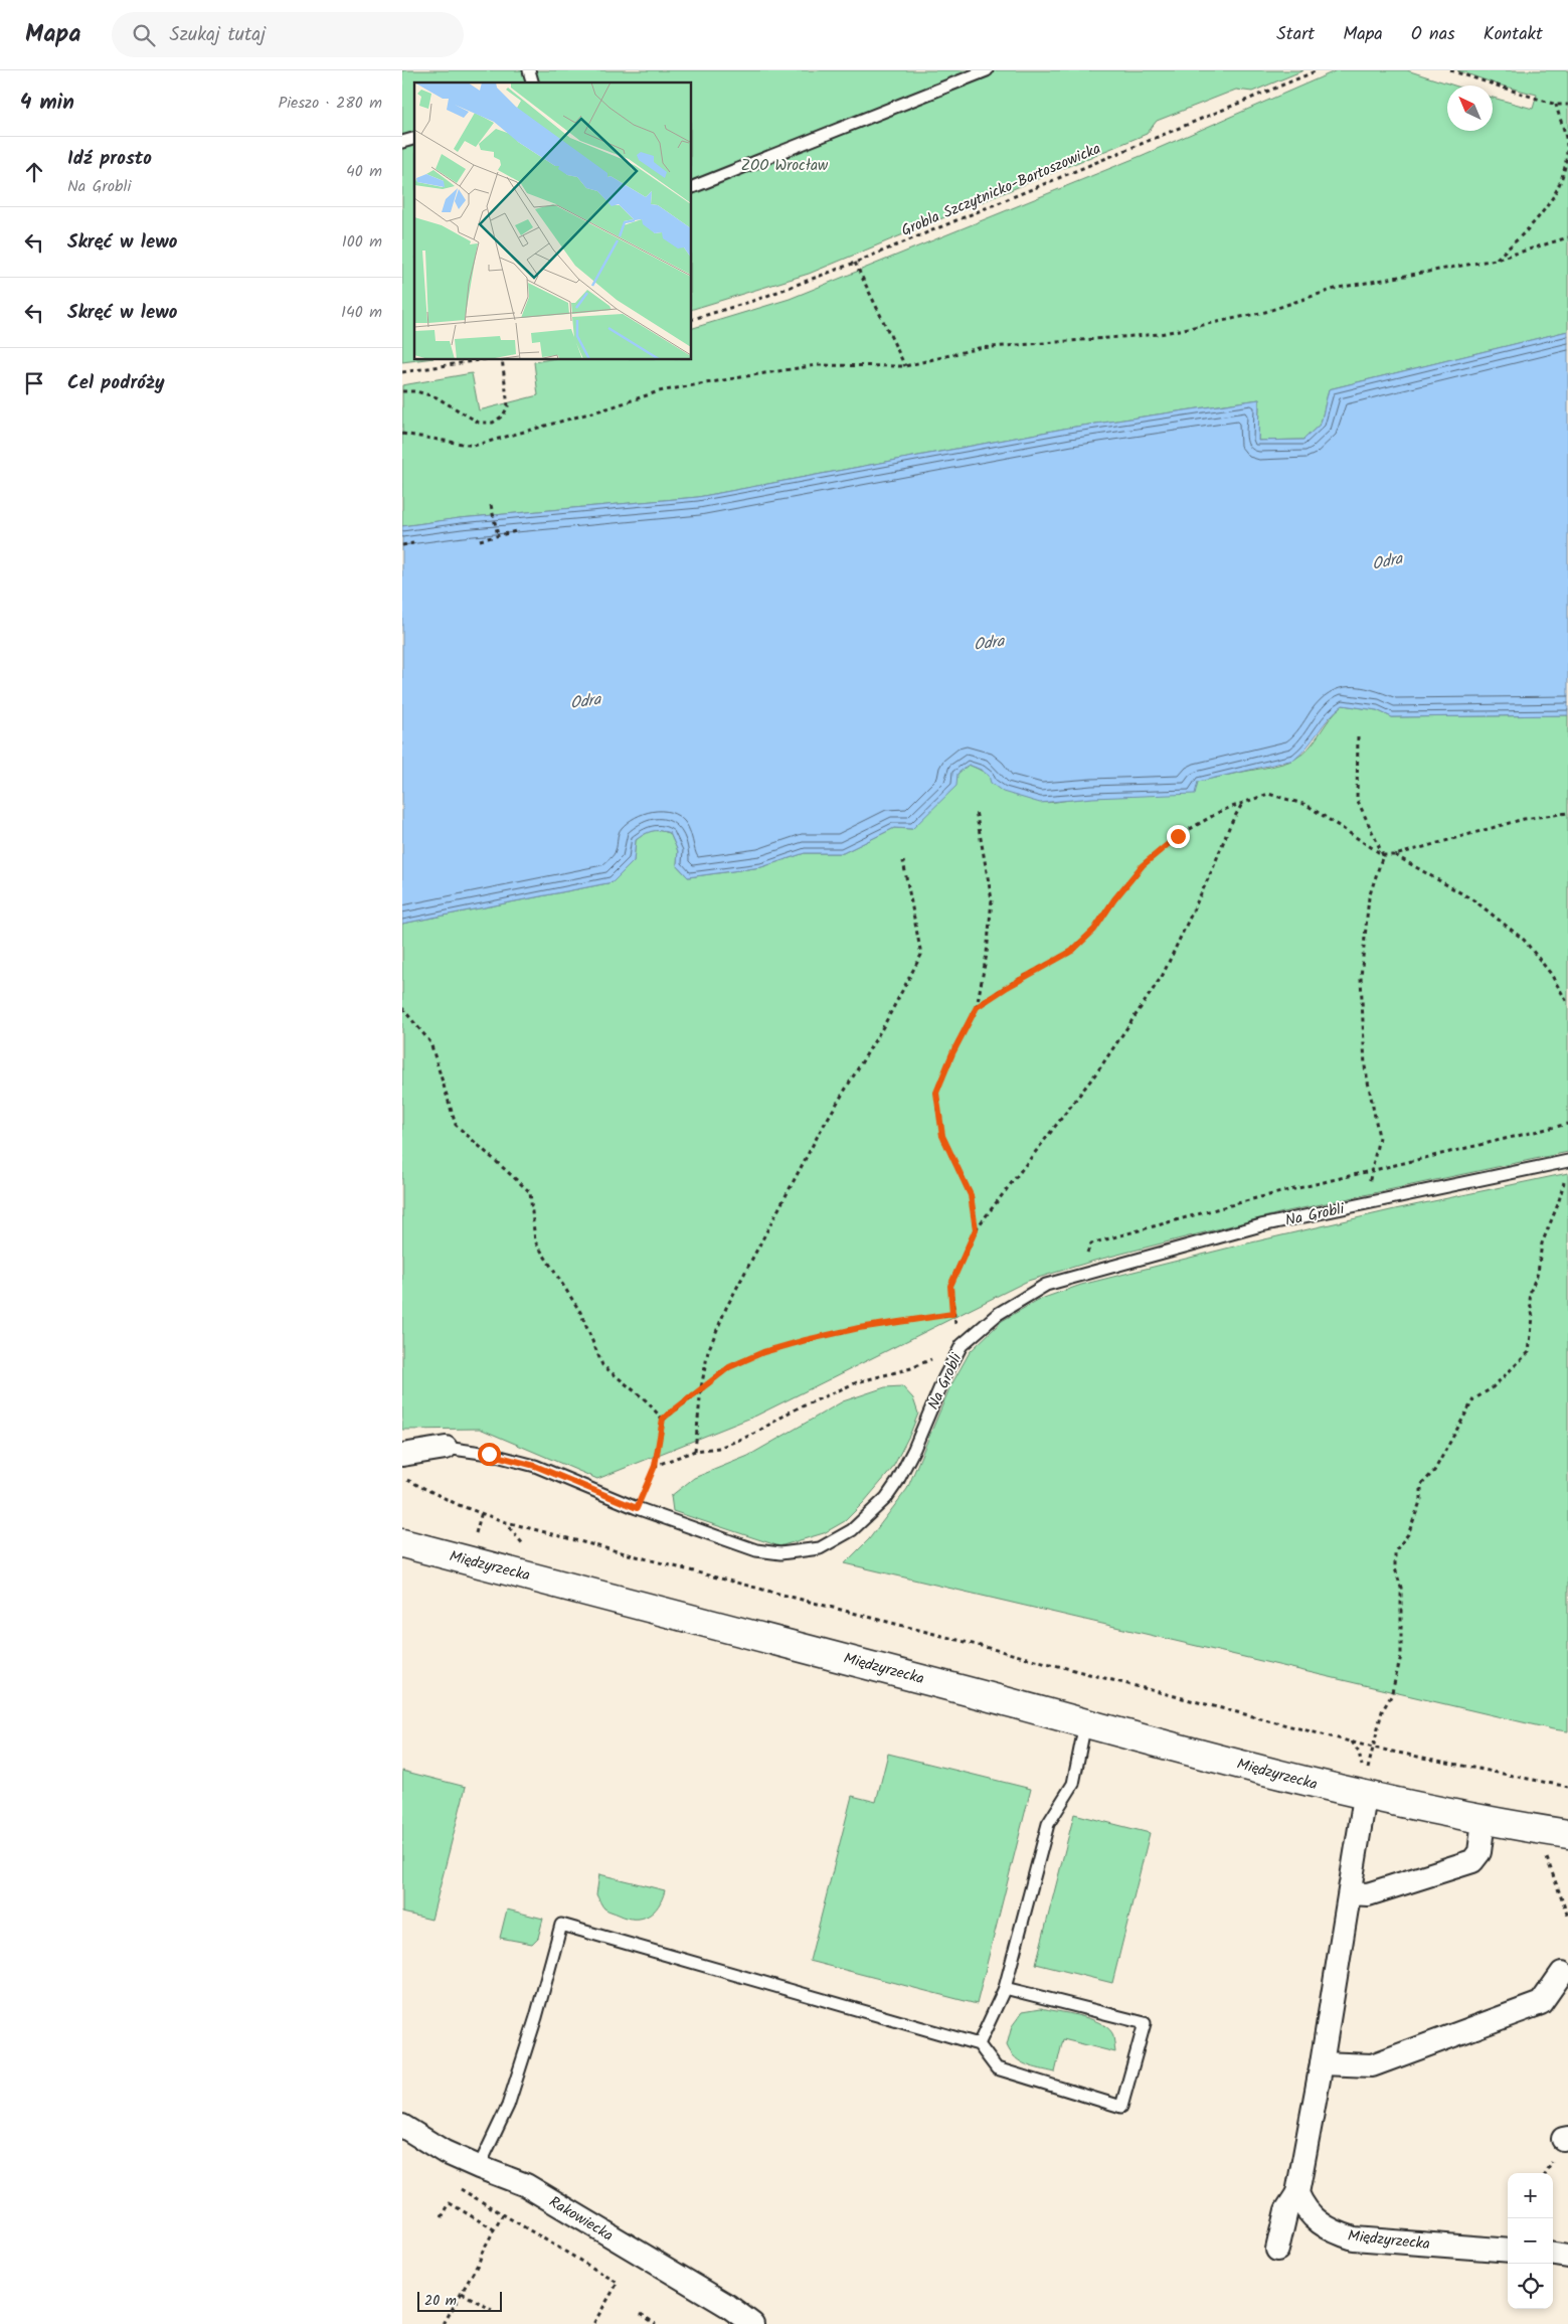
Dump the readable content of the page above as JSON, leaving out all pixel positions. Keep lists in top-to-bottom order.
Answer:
{
  "streets": {
    "street": ["Na Grobli", "Międzyrzecka", "Rakowiecka"],
    "path": ["Grobla Szczytnicko-Bartoszowicka"]
  },
  "water": ["Odra"],
  "parks": ["ZOO Wrocław"],
  "scale_bar": "20 m",
  "north": "top left",
  "page": {
    "header": "Mapa",
    "search": "Szukaj tutaj",
    "nav": [
      "Start",
      "Mapa",
      "O nas",
      "Kontakt"
    ],
    "heading": ["4 min", "Pieszo · 280 m"],
    "list": [
      ["Idź prosto", "Na Grobli", "40 m"],
      ["Skręć w lewo", "100 m"],
      ["Skręć w lewo", "140 m"],
      "Cel podróży"
    ],
    "map_buttons": ["+", "−"],
    "scale": "20 m"
  }
}
